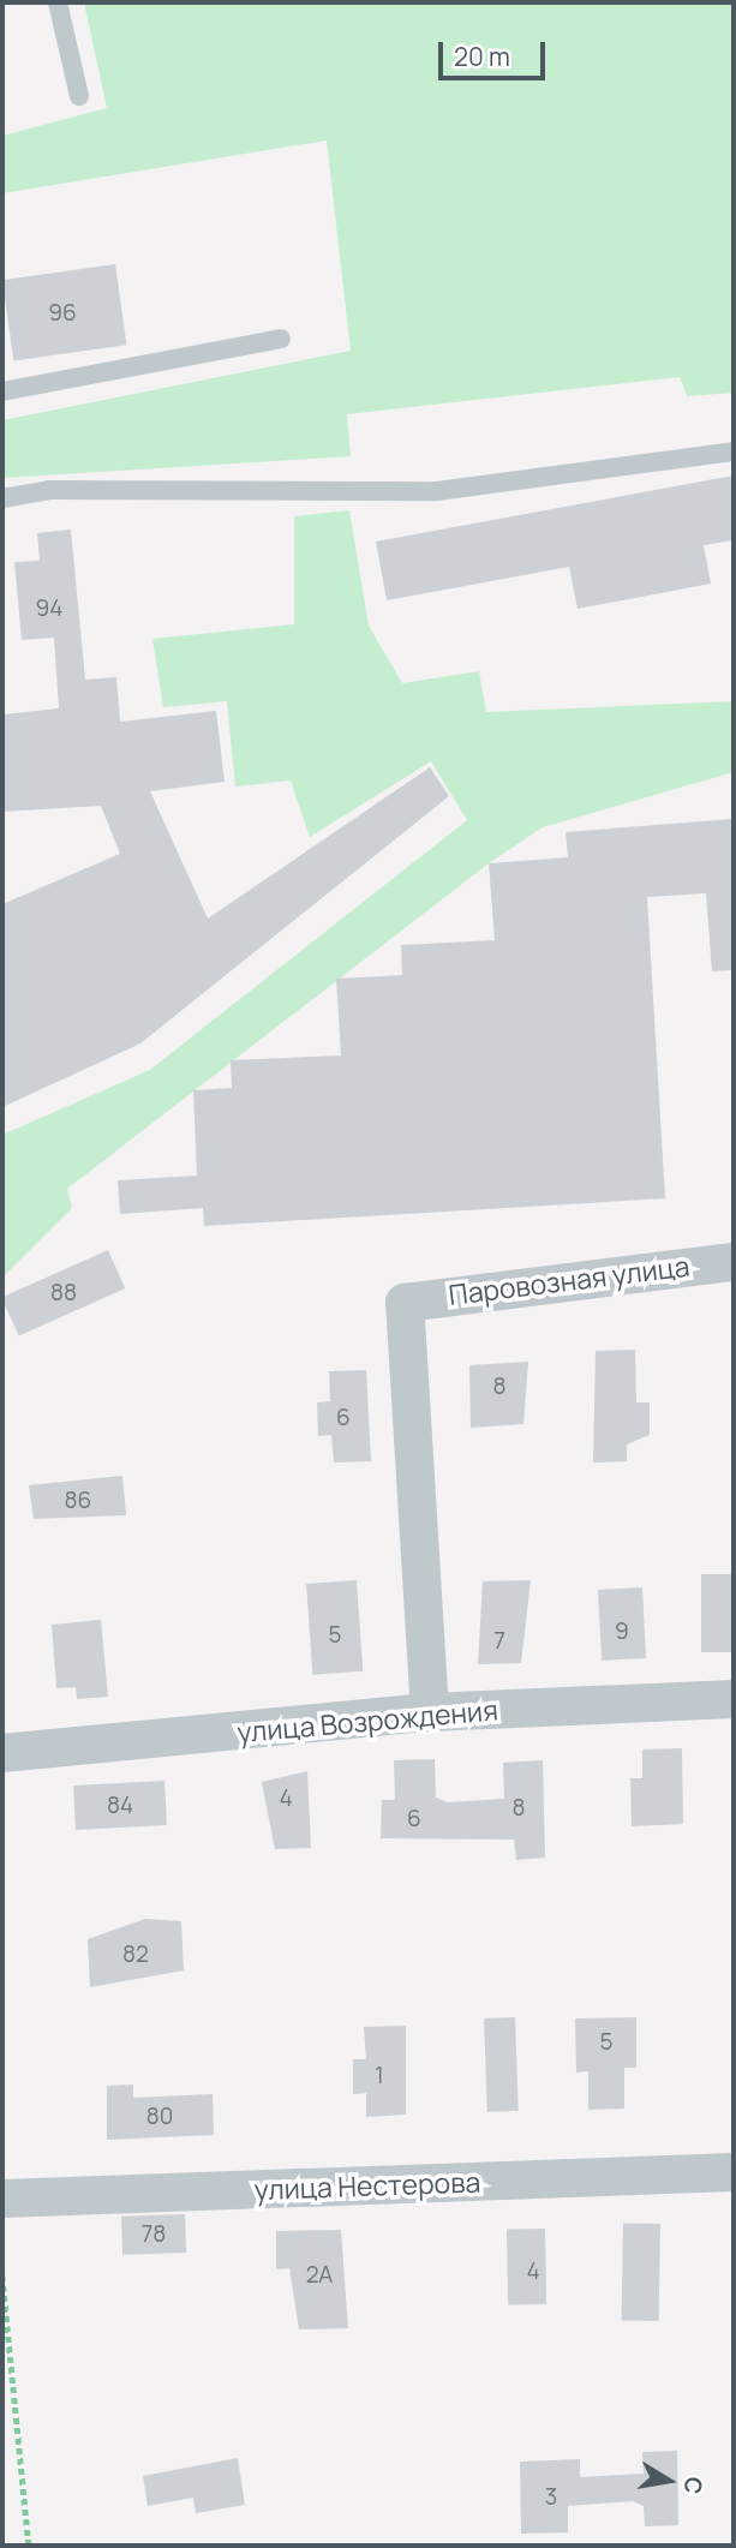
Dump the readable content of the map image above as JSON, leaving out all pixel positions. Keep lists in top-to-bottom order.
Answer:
{
  "streets": {
    "street": ["Паровозная улица", "улица Возрождения", "улица Нестерова"]
  },
  "crossings": [
    ["Паровозная улица", "улица Возрождения"]
  ],
  "house_numbers": [
    "96",
    "94",
    "88",
    "8",
    "6",
    "86",
    "9",
    "5",
    "7",
    "4",
    "84",
    "8",
    "6",
    "82",
    "5",
    "1",
    "80",
    "78",
    "4",
    "2А",
    "3"
  ],
  "scale_bar": "20 m",
  "north": "right"
}
